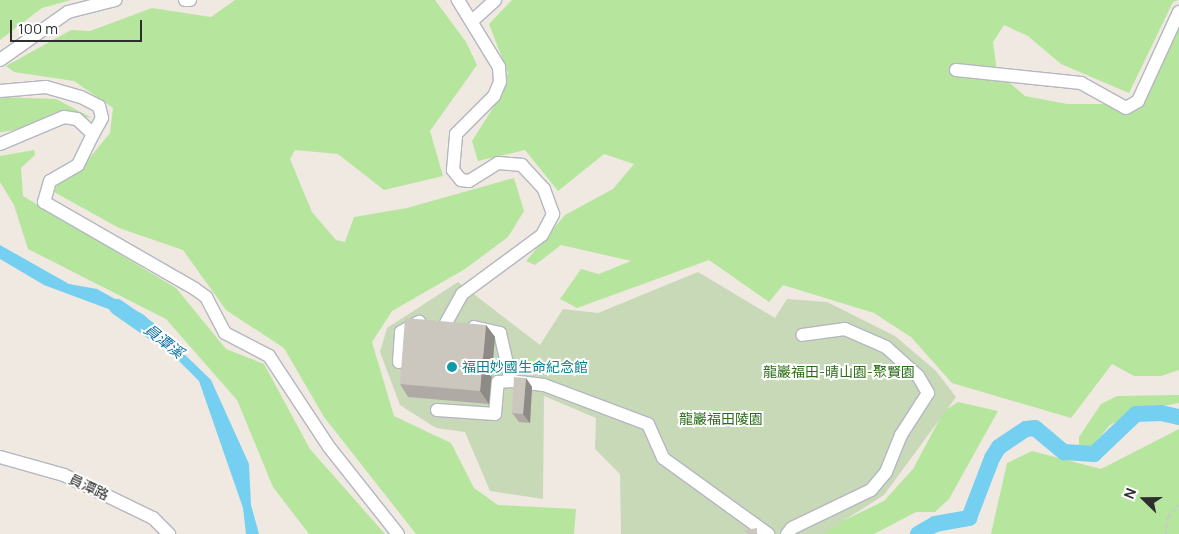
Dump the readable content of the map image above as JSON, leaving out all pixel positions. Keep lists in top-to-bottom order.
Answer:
{
  "streets": {
    "street": ["員潭路"]
  },
  "water": ["員潭溪"],
  "parks": ["龍巖福田-晴山園-聚賢園", "龍巖福田陵園"],
  "places": ["福田妙國生命紀念館"],
  "scale_bar": "100 m",
  "north": "left"
}
